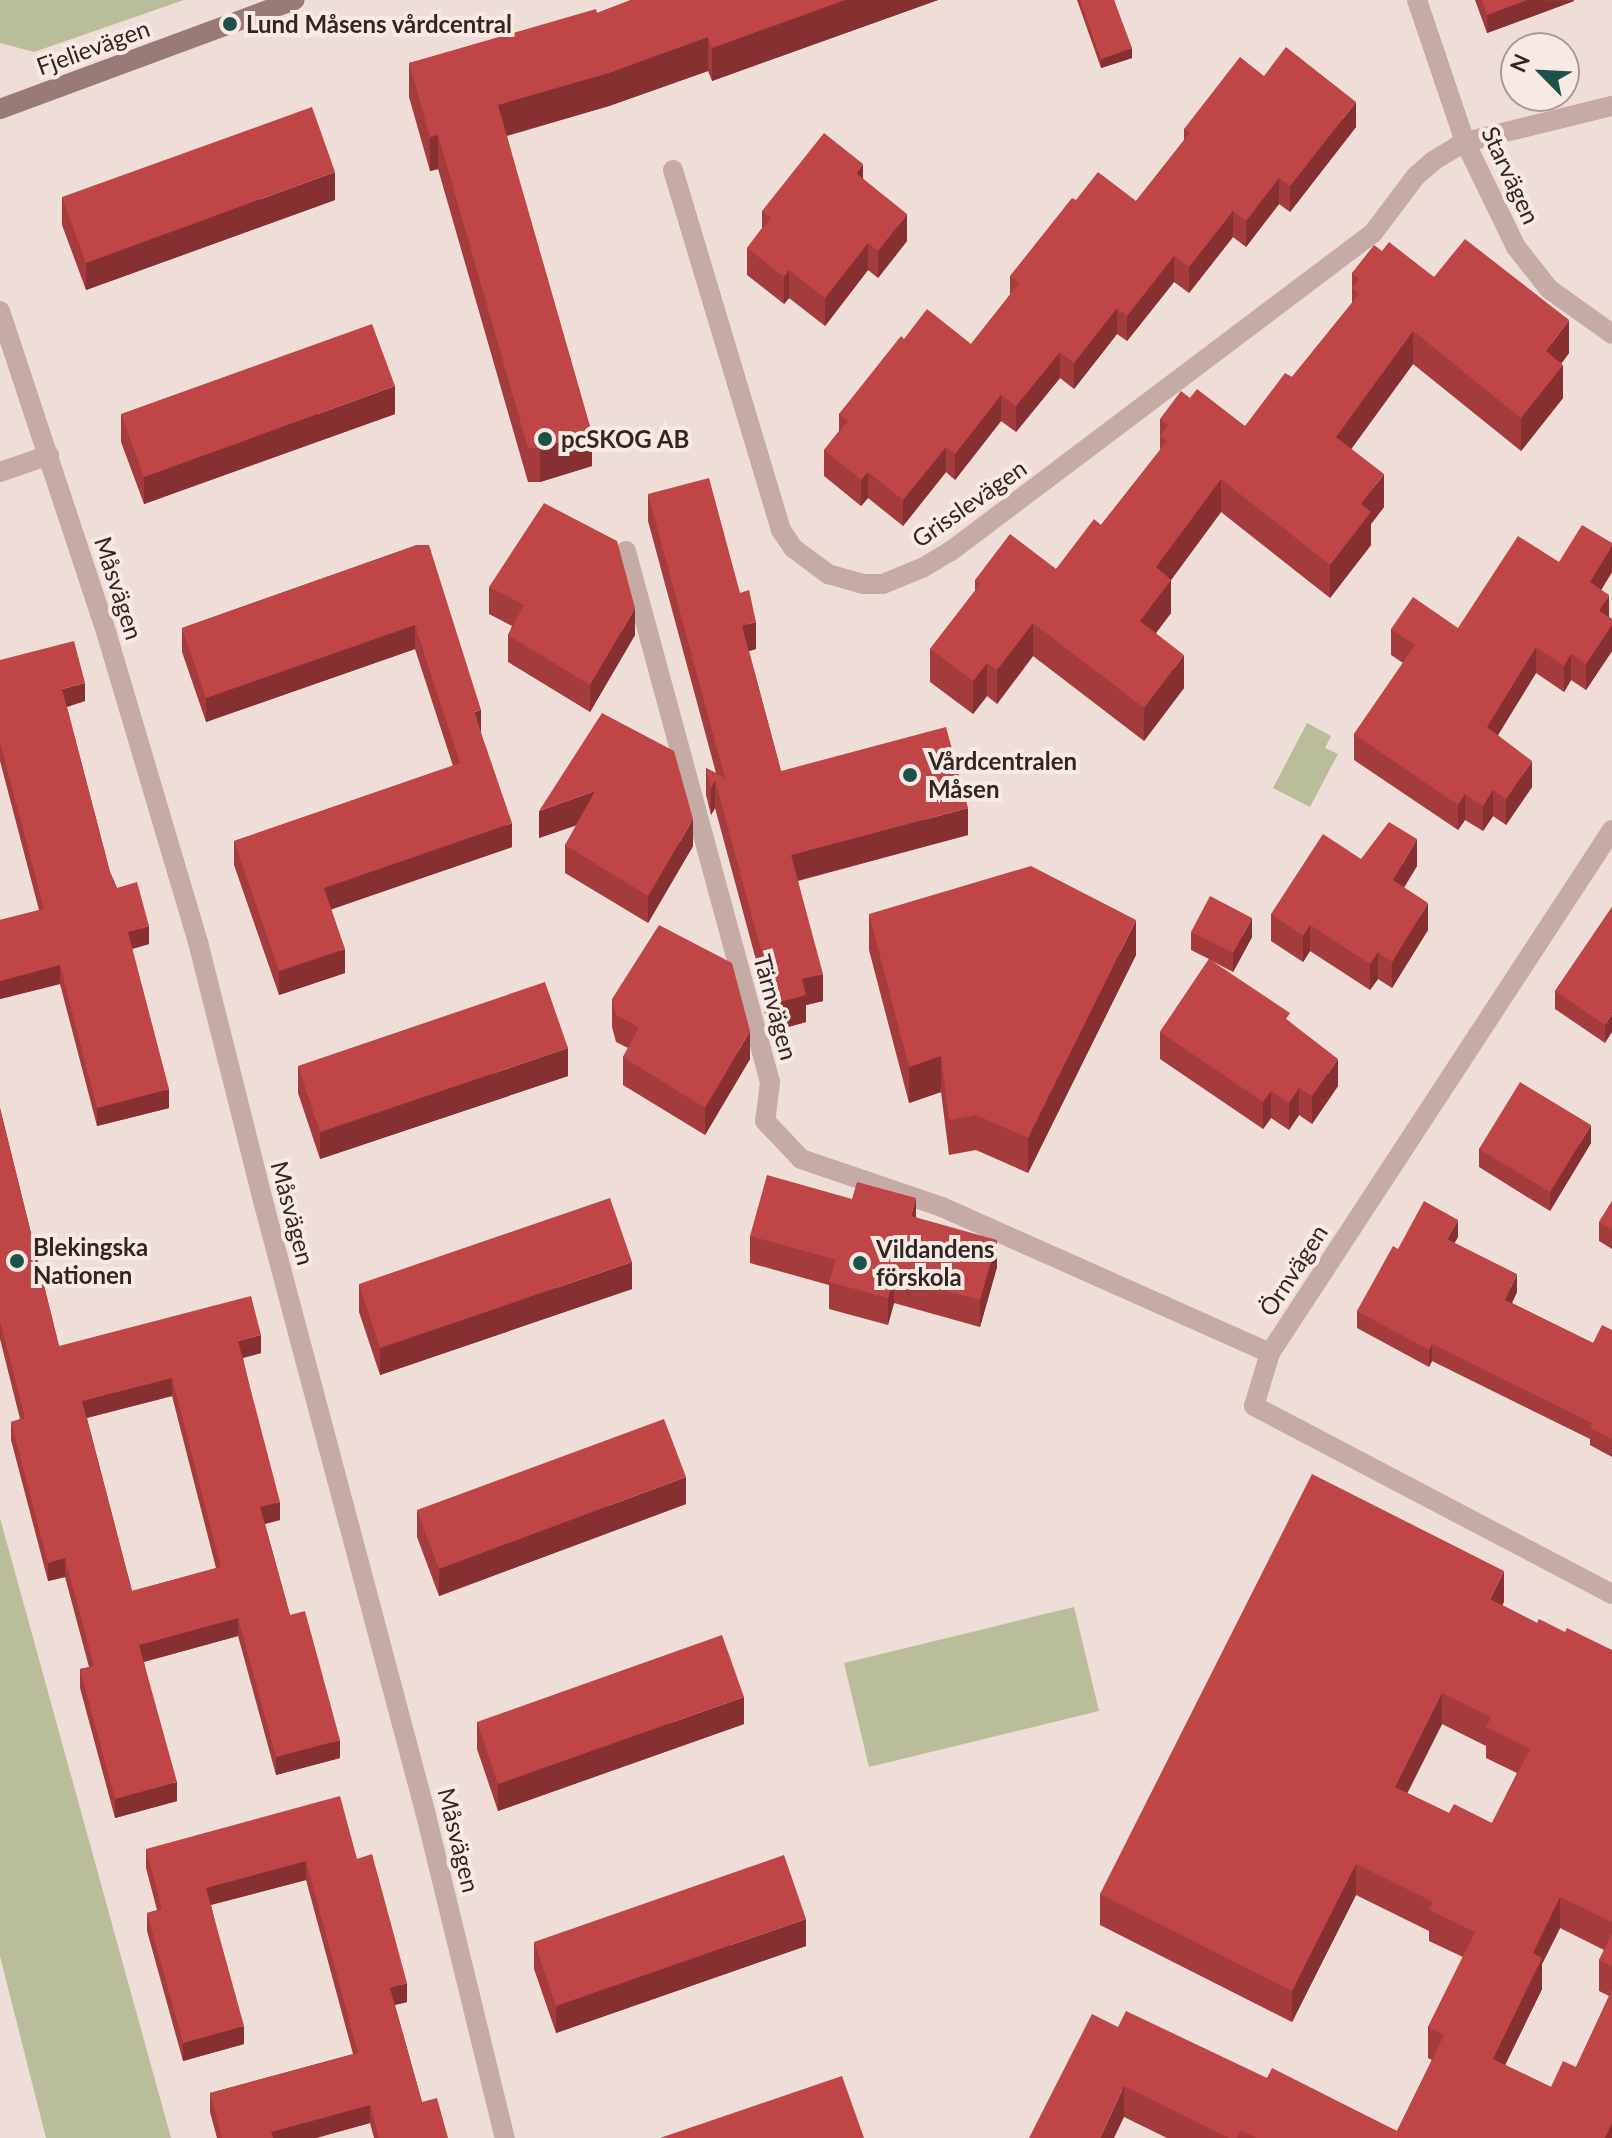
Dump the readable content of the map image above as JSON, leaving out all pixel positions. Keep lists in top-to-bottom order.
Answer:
{
  "streets": {
    "main road": ["Fjelievägen"],
    "street": [
      "Starvägen",
      "Grisslevägen",
      "Måsvägen",
      "Tärnvägen",
      "Örnvägen"
    ]
  },
  "crossings": [
    ["Starvägen", "Grisslevägen"],
    ["Tärnvägen", "Örnvägen"]
  ],
  "places": [
    "Lund Måsens vårdcentral",
    "pcSKOG AB",
    "Vårdcentralen Måsen",
    "Blekingska Nationen",
    "Vildandens förskola"
  ],
  "north": "top left"
}
